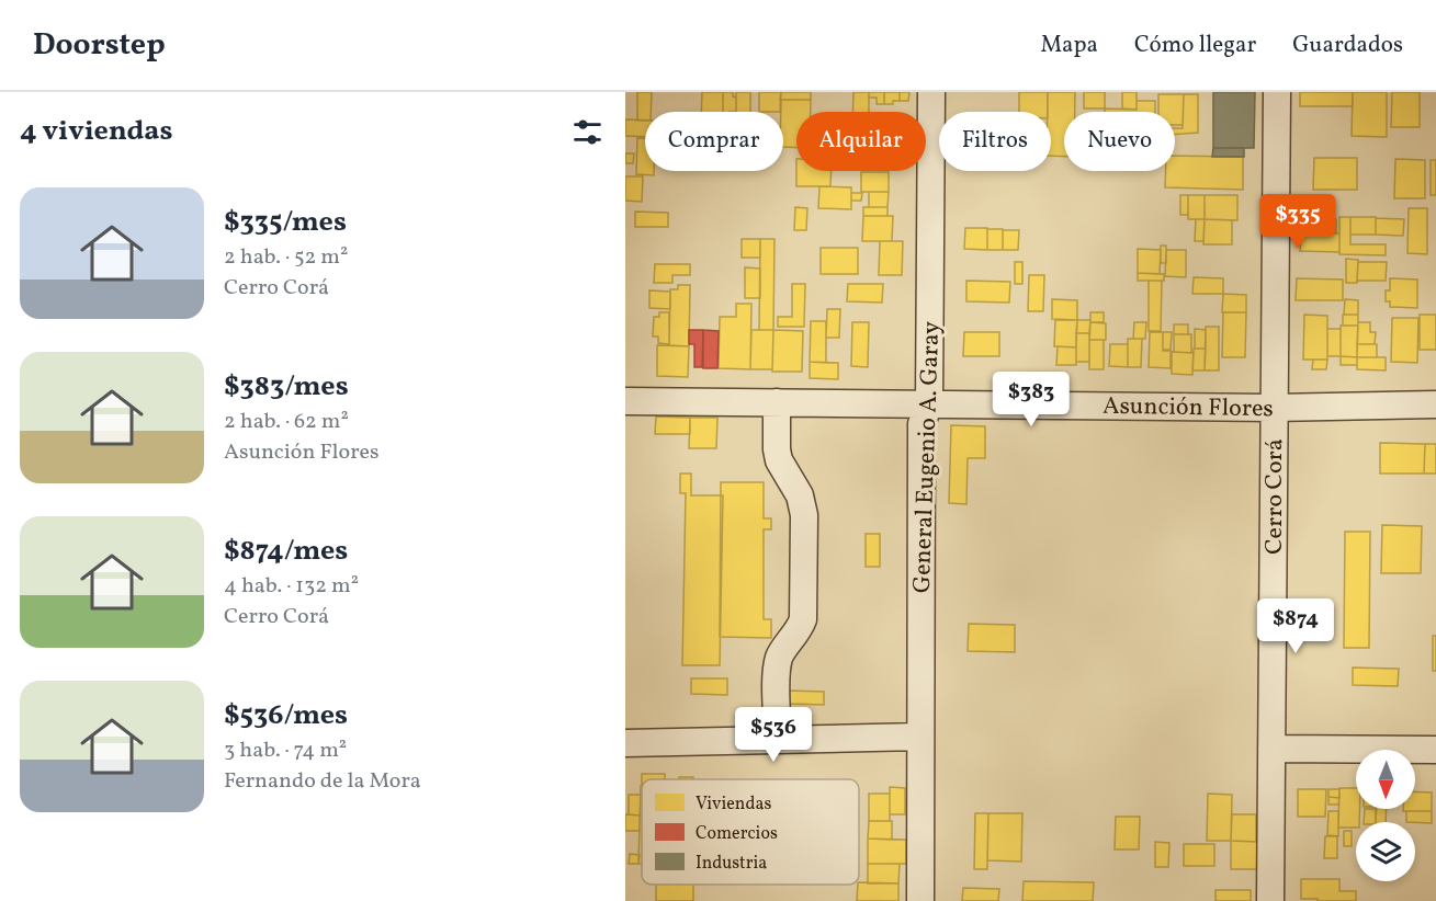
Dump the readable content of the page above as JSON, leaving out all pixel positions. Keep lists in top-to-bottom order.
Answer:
{
  "streets": {
    "street": ["Asunción Flores", "General Eugenio A. Garay", "Cerro Corá"]
  },
  "crossings": [
    ["Asunción Flores", "General Eugenio A. Garay"],
    ["Asunción Flores", "Cerro Corá"]
  ],
  "legend": ["Viviendas", "Comercios", "Industria"],
  "north": "bottom",
  "page": {
    "header": "Doorstep",
    "nav": ["Mapa", "Cómo llegar", "Guardados"],
    "heading": "4 viviendas",
    "chip": [
      "Comprar",
      "Alquilar",
      "Filtros",
      "Nuevo"
    ],
    "list": [
      {
        "name": "$335/mes",
        "note": "2 hab. · 52 m² · Cerro Corá"
      },
      {
        "name": "$383/mes",
        "note": "2 hab. · 62 m² · Asunción Flores"
      },
      {
        "name": "$874/mes",
        "note": "4 hab. · 132 m² · Cerro Corá"
      },
      {
        "name": "$536/mes",
        "note": "3 hab. · 74 m² · Fernando de la Mora"
      }
    ],
    "price": [
      "$335",
      "$383",
      "$874",
      "$536"
    ]
  }
}
